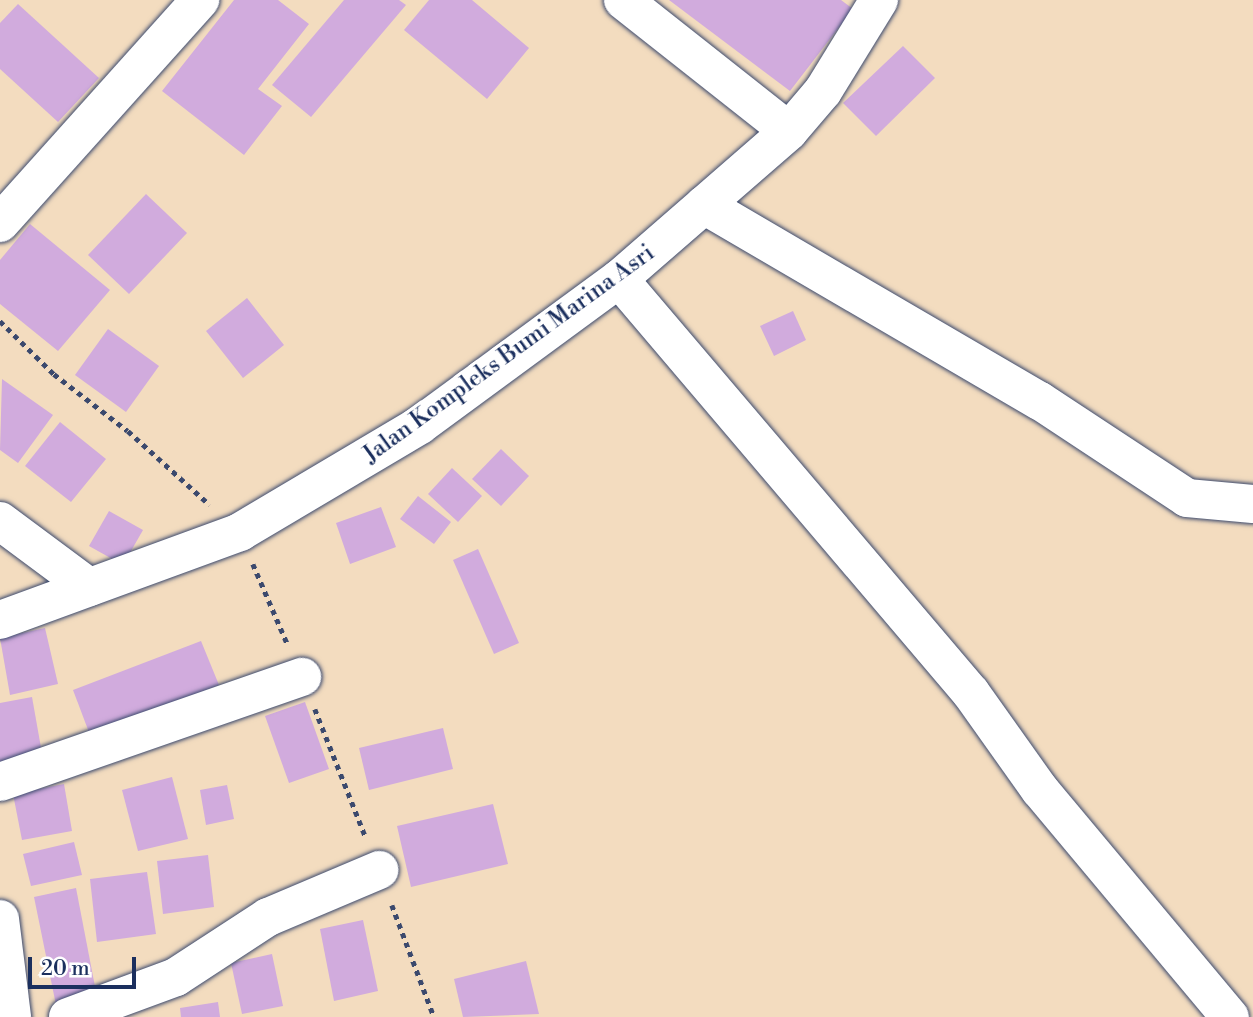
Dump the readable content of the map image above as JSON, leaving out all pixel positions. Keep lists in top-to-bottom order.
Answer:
{
  "streets": {
    "street": ["Jalan Kompleks Bumi Marina Asri"]
  },
  "scale_bar": "20 m"
}
